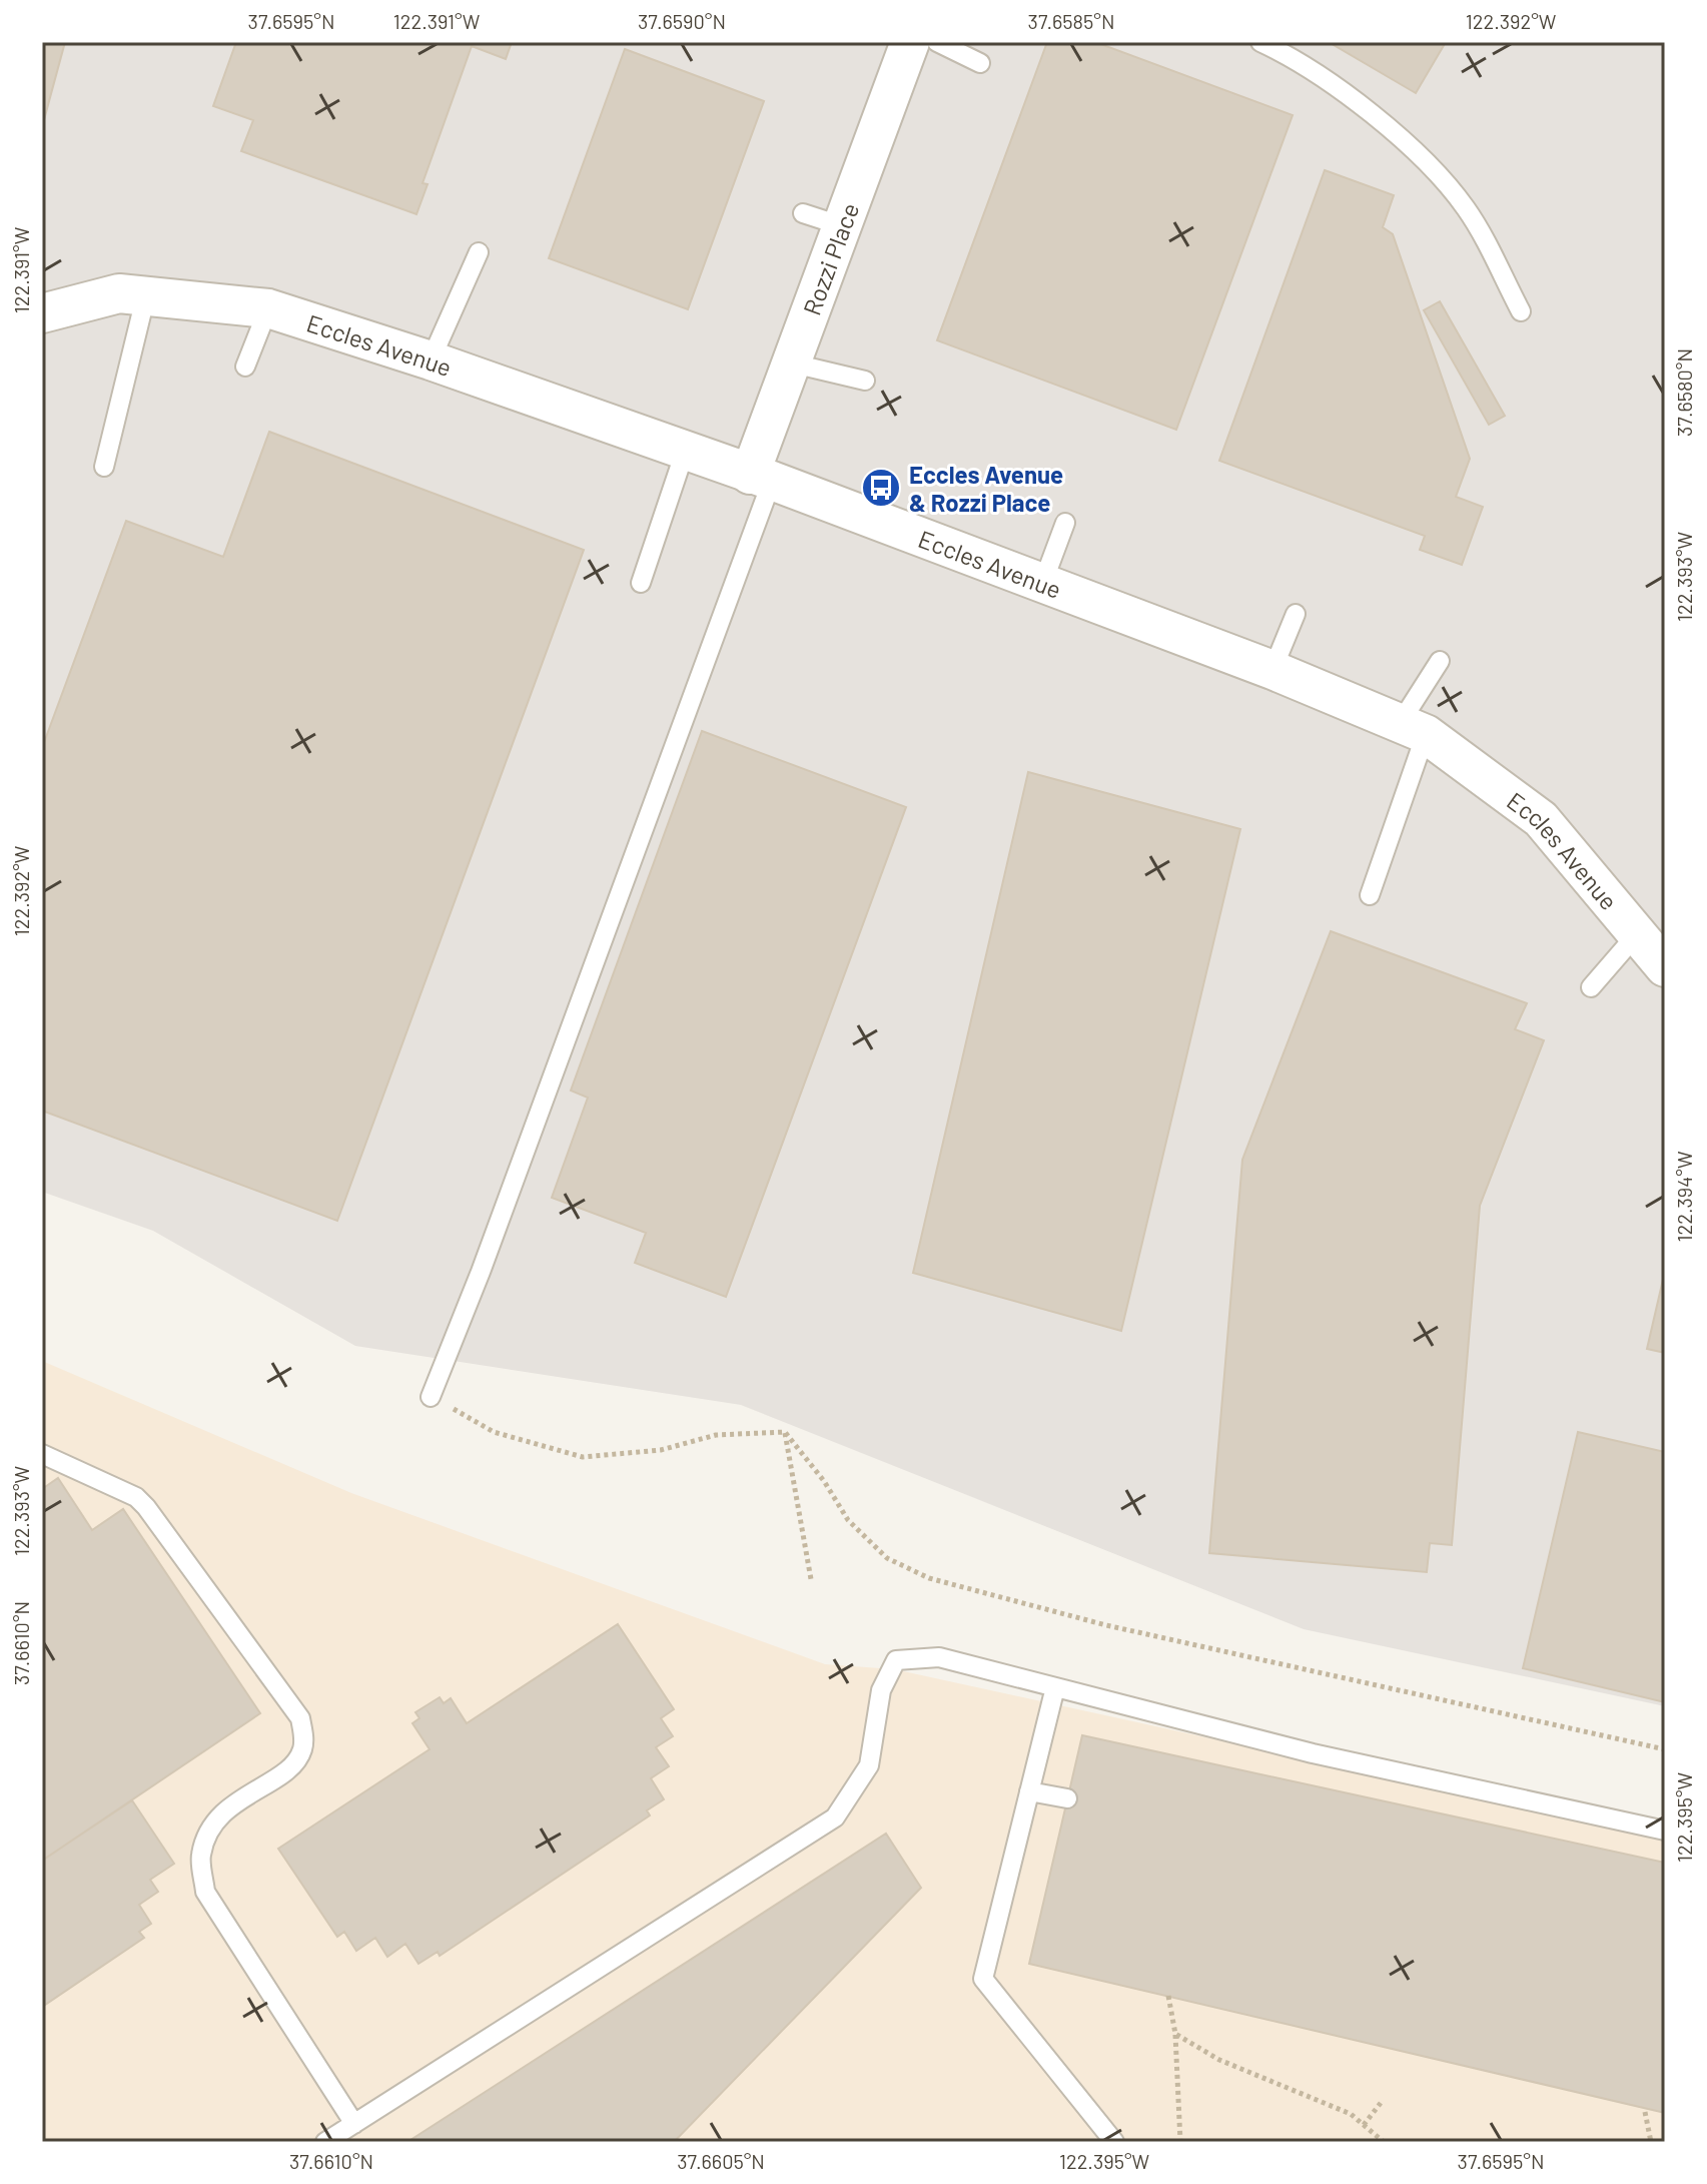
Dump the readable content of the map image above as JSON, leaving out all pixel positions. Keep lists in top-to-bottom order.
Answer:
{
  "streets": {
    "street": ["Rozzi Place", "Eccles Avenue"]
  },
  "crossings": [
    ["Rozzi Place", "Eccles Avenue"]
  ],
  "places": {
    "bus stop": ["Eccles Avenue & Rozzi Place"]
  },
  "coordinates": [
    "37.6595°N",
    "122.391°W",
    "37.6590°N",
    "37.6585°N",
    "122.392°W",
    "37.6580°N",
    "122.393°W",
    "122.394°W",
    "37.6610°N",
    "122.395°W",
    "37.6605°N"
  ]
}
